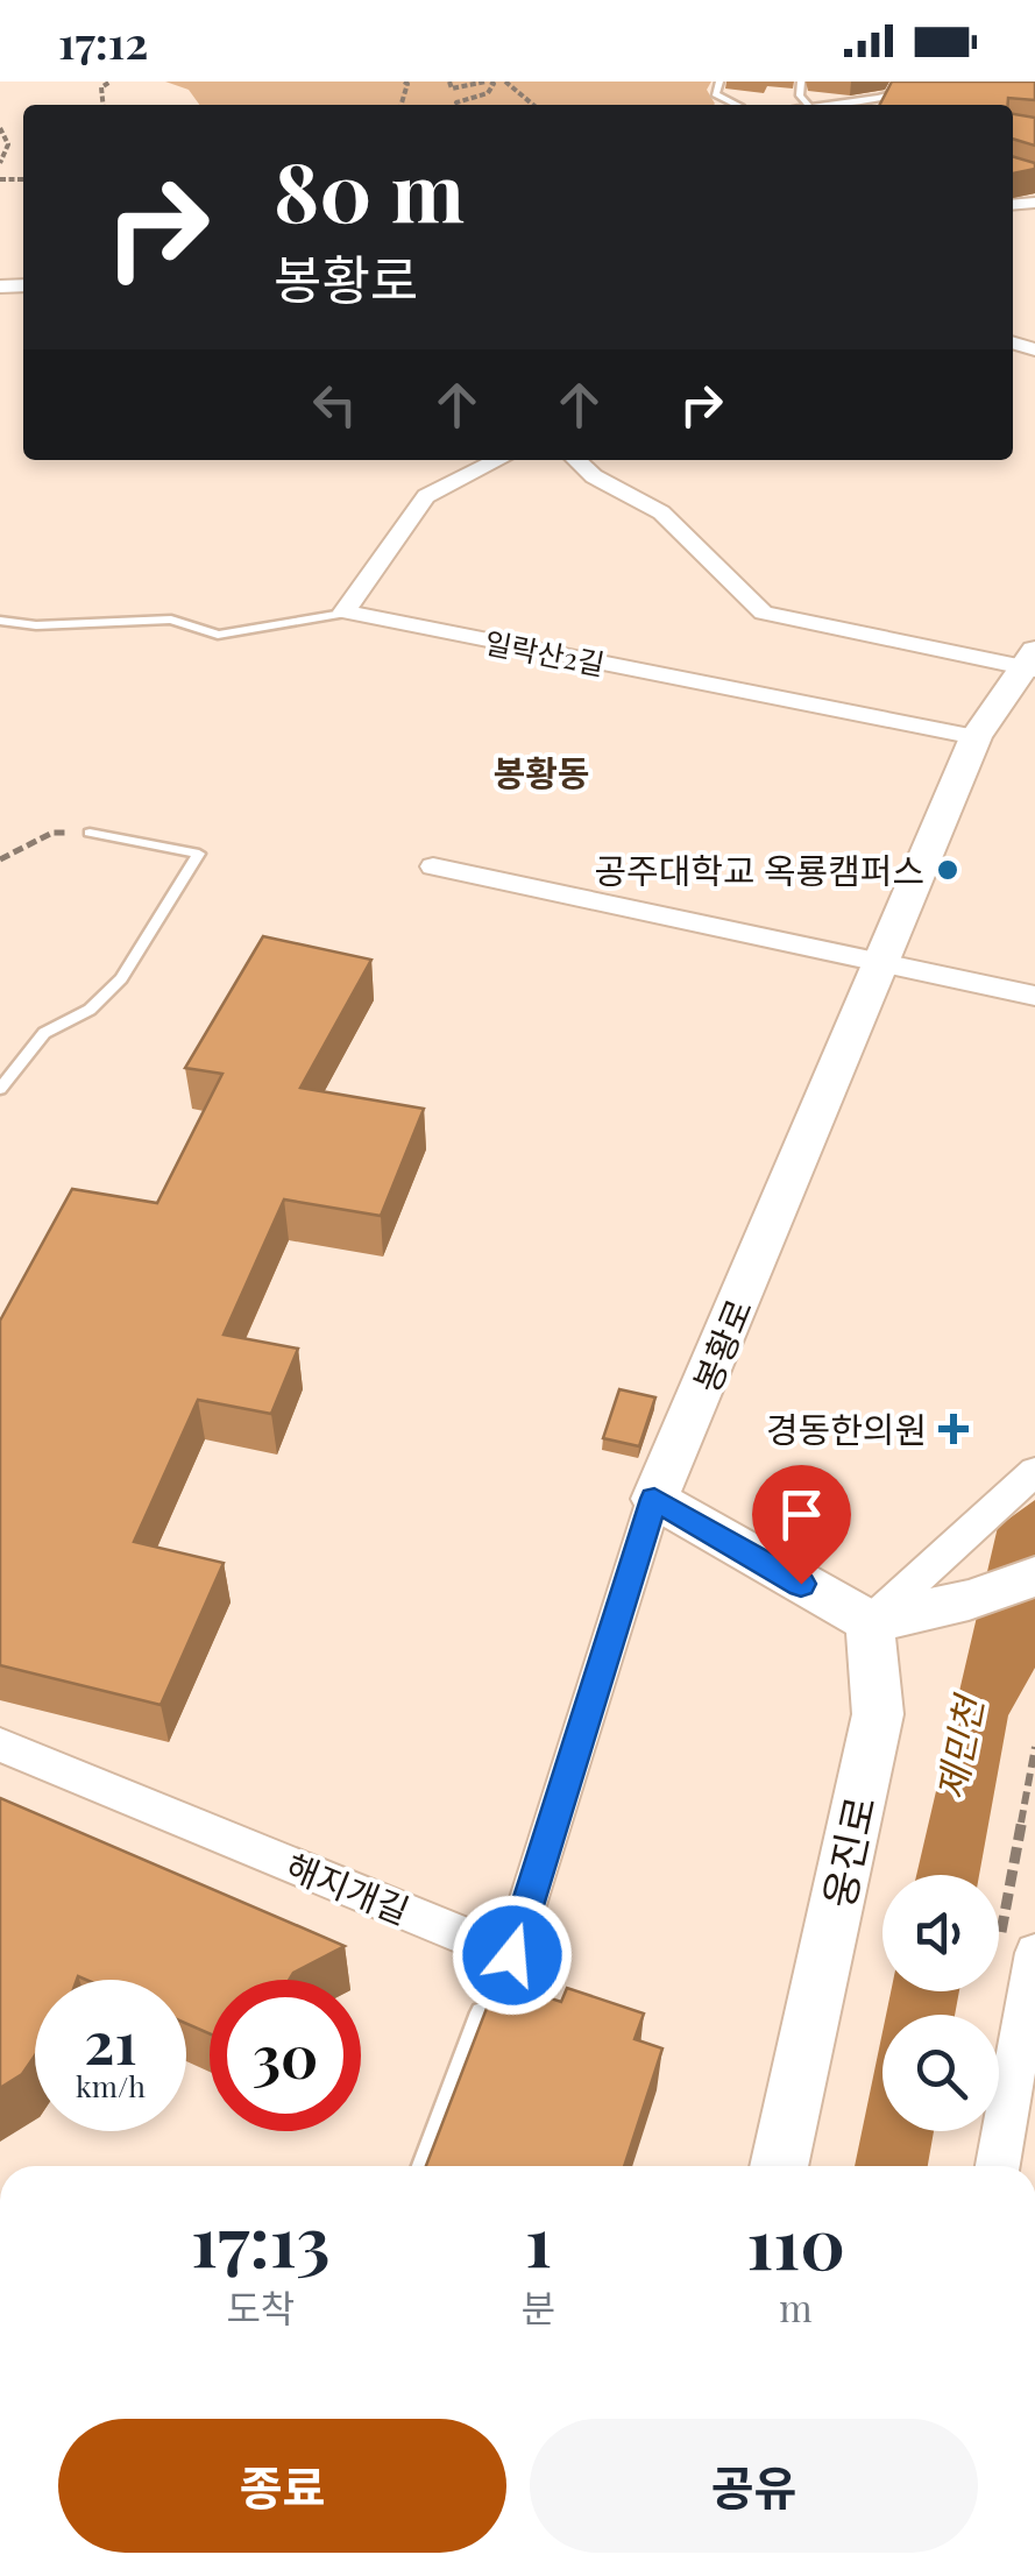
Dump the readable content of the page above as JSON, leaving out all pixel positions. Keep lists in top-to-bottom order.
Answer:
{
  "streets": {
    "main road": ["봉황로", "웅진로"],
    "street": ["일락산2길", "해지개길"]
  },
  "crossings": [
    ["일락산2길", "봉황로"],
    ["봉황로", "해지개길"]
  ],
  "districts": ["봉황동"],
  "water": ["제민천"],
  "places": {
    "other": ["공주대학교 옥룡캠퍼스"],
    "health": ["경동한의원"]
  },
  "page": {
    "status": "17:12",
    "turn": ["80 m", "봉황로"],
    "speed": "21 km/h",
    "limit": "30",
    "eta": [
      "17:13",
      "도착",
      "1",
      "분",
      "110",
      "m"
    ],
    "buttons": ["종료", "공유"]
  }
}
